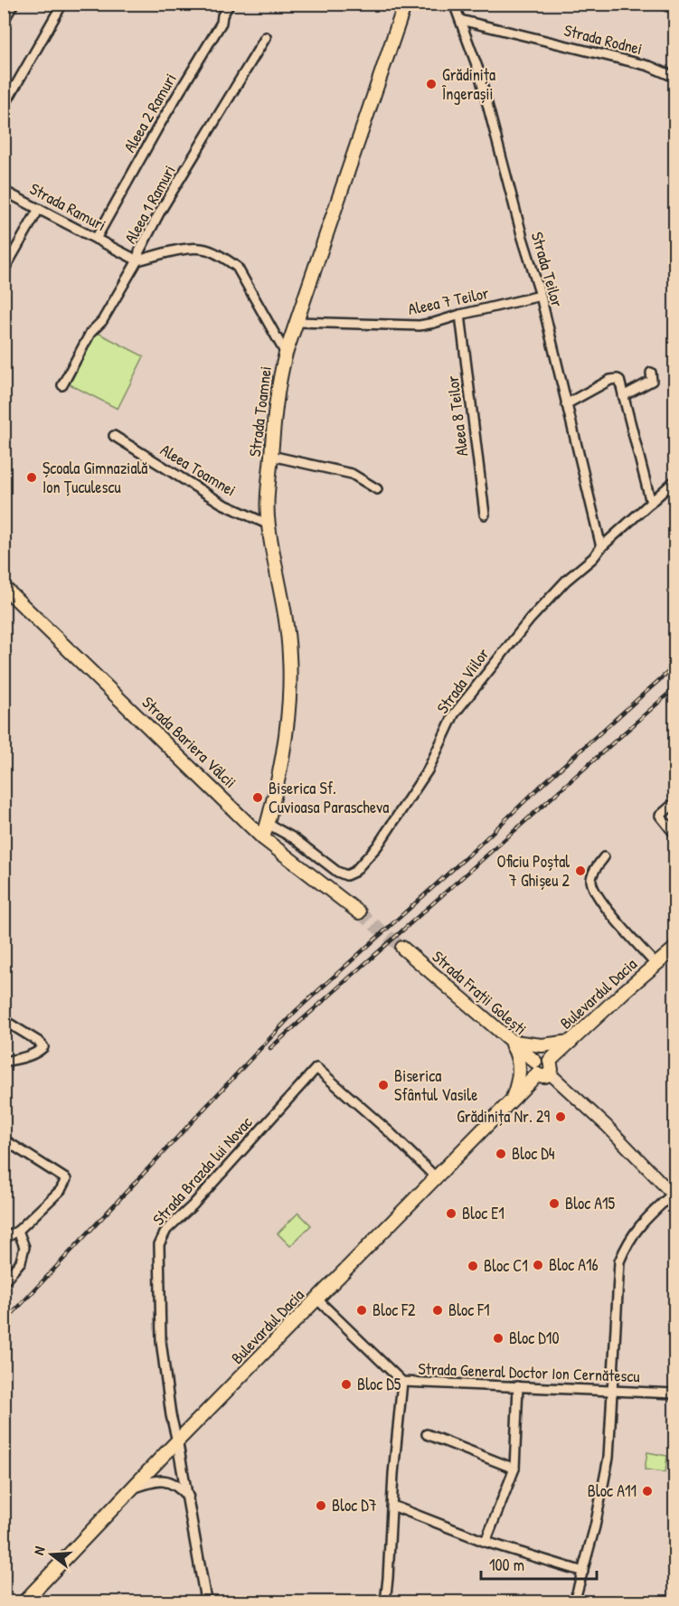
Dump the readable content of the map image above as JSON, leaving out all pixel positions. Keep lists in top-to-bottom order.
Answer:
{
  "streets": {
    "main road": [
      "Strada Toamnei",
      "Strada Bariera Vâlcii",
      "Strada Frații Golești",
      "Bulevardul Dacia"
    ],
    "street": [
      "Strada Rodnei",
      "Aleea 2 Ramuri",
      "Aleea 1 Ramuri",
      "Strada Ramuri",
      "Strada Teilor",
      "Aleea 7 Teilor",
      "Aleea 8 Teilor",
      "Aleea Toamnei",
      "Strada Viilor",
      "Strada Brazda lui Novac",
      "Strada General Doctor Ion Cernătescu"
    ]
  },
  "crossings": [
    ["Strada Rodnei", "Strada Teilor"],
    ["Aleea 2 Ramuri", "Strada Ramuri"],
    ["Aleea 1 Ramuri", "Strada Ramuri"],
    ["Strada Teilor", "Aleea 7 Teilor"],
    ["Strada Teilor", "Strada Viilor"],
    ["Aleea 7 Teilor", "Strada Toamnei"],
    ["Aleea 7 Teilor", "Aleea 8 Teilor"],
    ["Strada Toamnei", "Aleea Toamnei"],
    ["Strada Toamnei", "Strada Viilor"],
    ["Strada Toamnei", "Strada Bariera Vâlcii"],
    ["Strada Frații Golești", "Bulevardul Dacia"],
    ["Bulevardul Dacia", "Strada Brazda lui Novac"],
    ["Bulevardul Dacia", "Strada General Doctor Ion Cernătescu"]
  ],
  "places": [
    "Grădinița Îngerașii",
    "Școala Gimnazială Ion Țuculescu",
    "Biserica Sf. Cuvioasa Parascheva",
    "Oficiu Poștal 7 Ghișeu 2",
    "Biserica Sfântul Vasile",
    "Grădinița Nr. 29",
    "Bloc D4",
    "Bloc A15",
    "Bloc E1",
    "Bloc A16",
    "Bloc C1",
    "Bloc F2",
    "Bloc F1",
    "Bloc D10",
    "Bloc D5",
    "Bloc A11",
    "Bloc D7"
  ],
  "scale_bar": "100 m",
  "north": "left"
}
